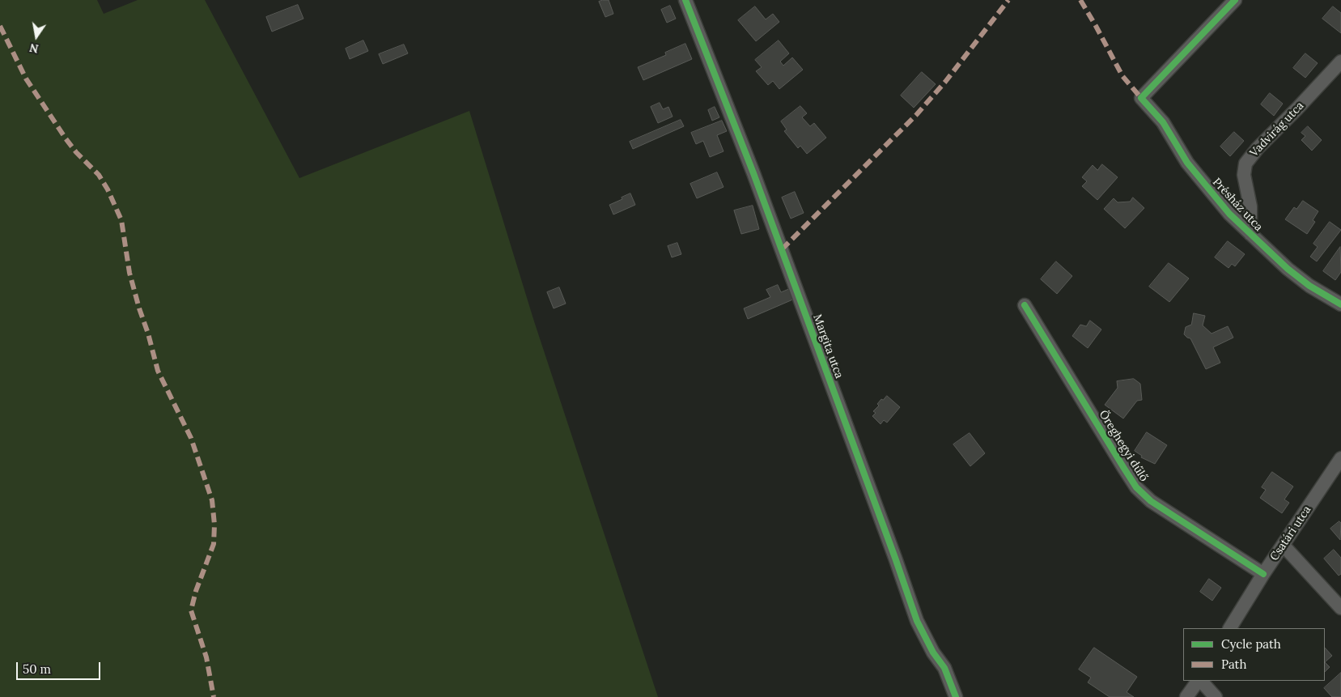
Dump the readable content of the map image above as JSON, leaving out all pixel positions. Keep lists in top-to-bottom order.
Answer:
{
  "streets": {
    "street": [
      "Vadvirág utca",
      "Présház utca",
      "Margita utca",
      "Öreghegyi dűlő",
      "Csatári utca"
    ]
  },
  "crossings": [
    ["Vadvirág utca", "Présház utca"],
    ["Öreghegyi dűlő", "Csatári utca"]
  ],
  "legend": ["Cycle path", "Path"],
  "scale_bar": "50 m",
  "north": "bottom"
}
